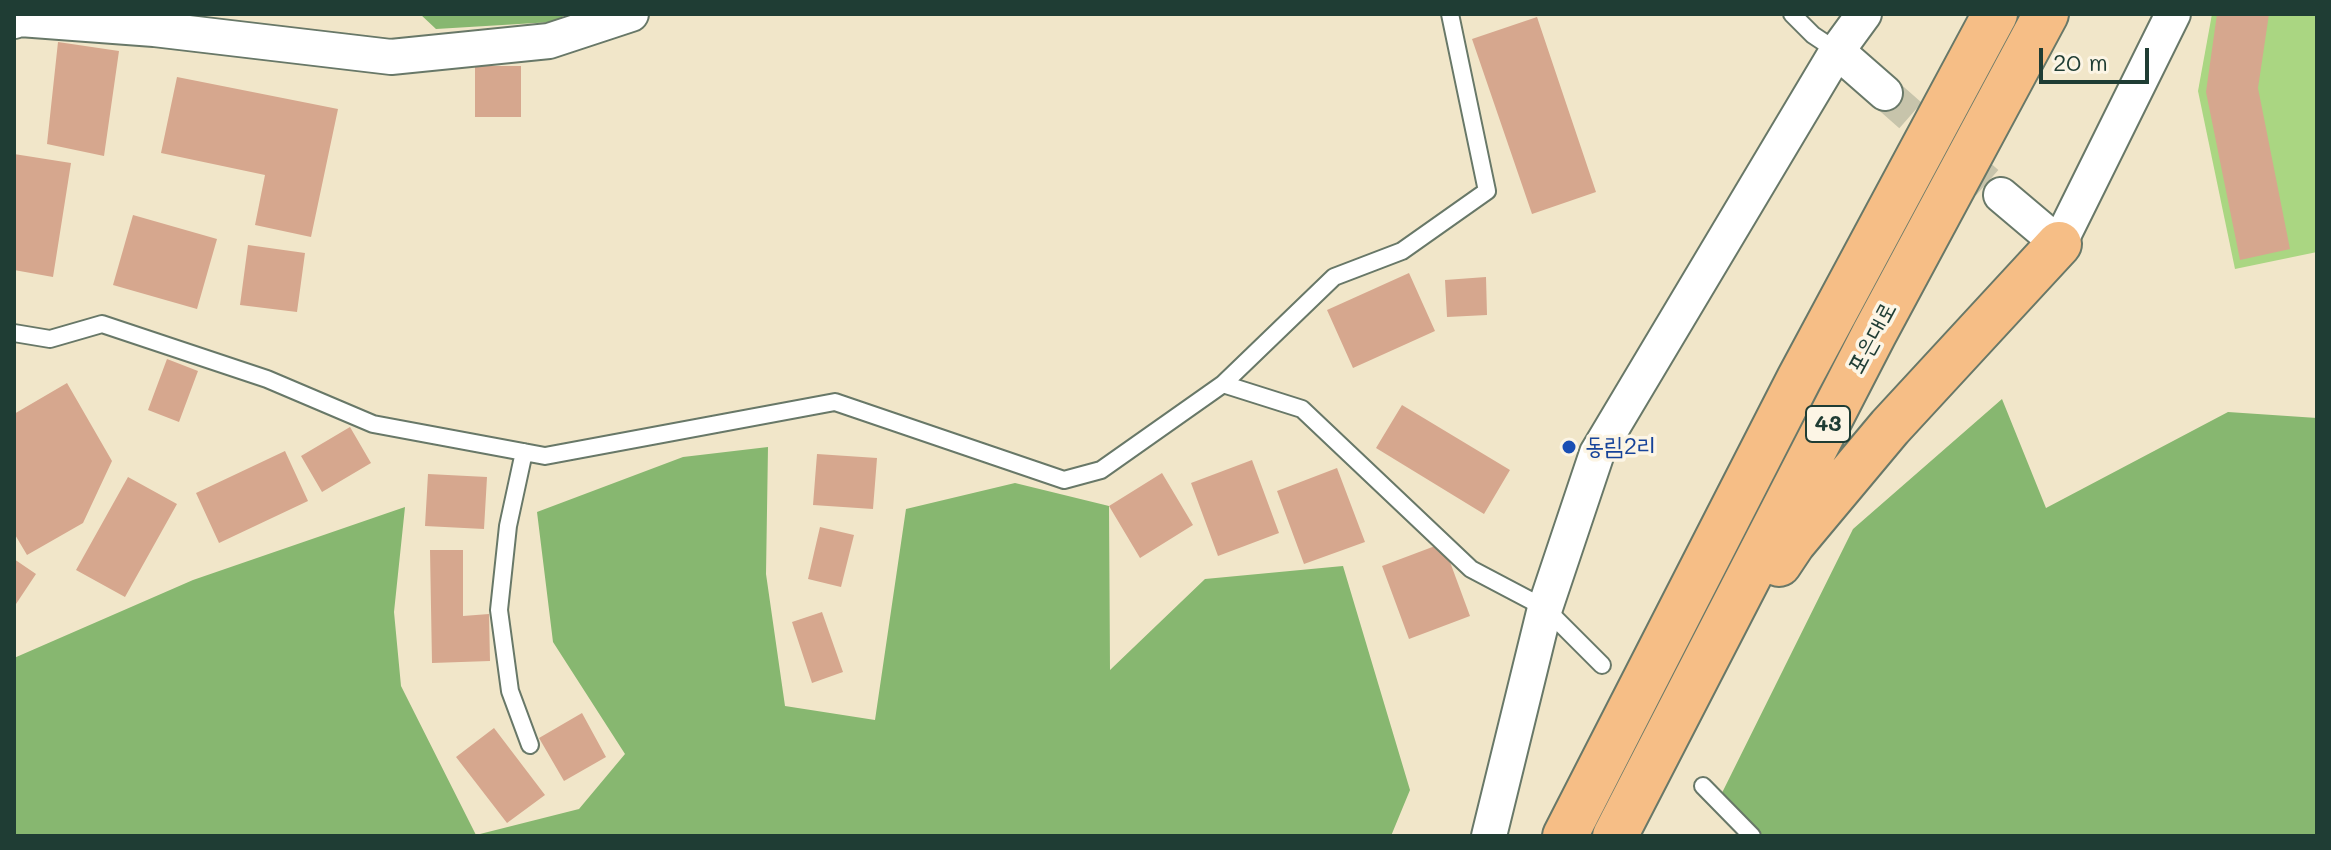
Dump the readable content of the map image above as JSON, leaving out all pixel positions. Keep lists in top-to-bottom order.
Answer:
{
  "streets": {
    "highway": ["포은대로", "43"]
  },
  "places": ["동림2리"],
  "scale_bar": "20 m"
}
